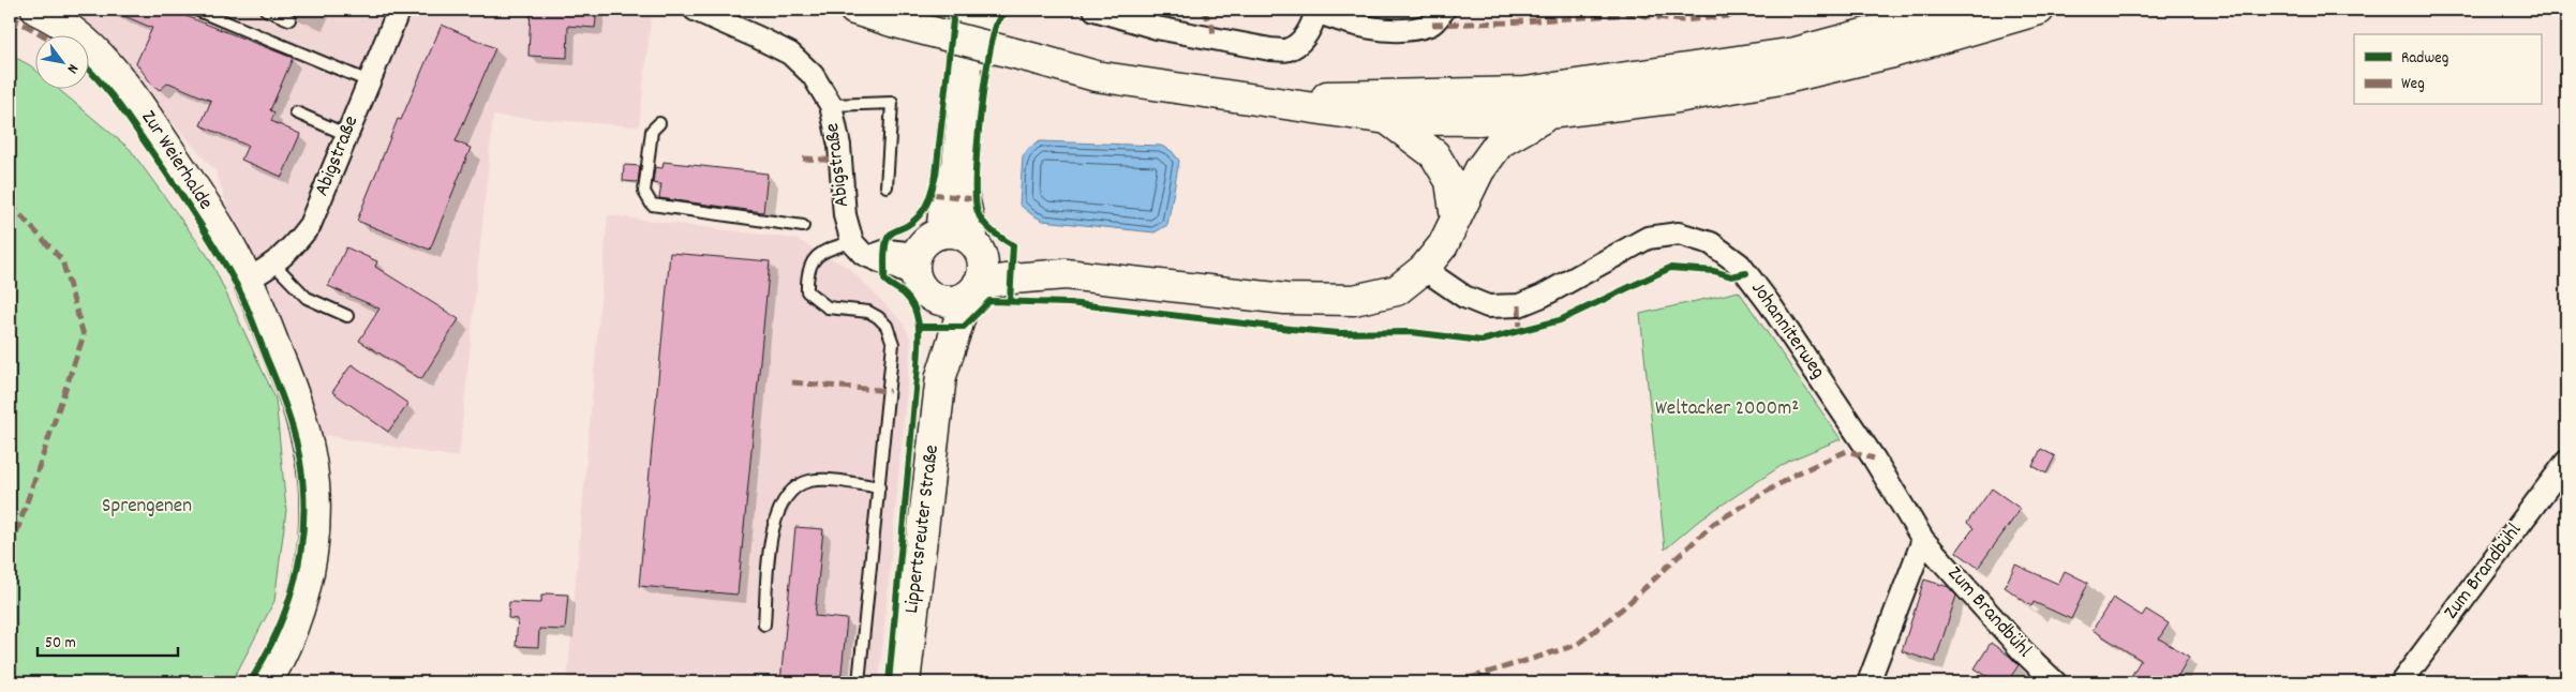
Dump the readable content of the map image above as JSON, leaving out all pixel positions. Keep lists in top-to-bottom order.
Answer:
{
  "streets": {
    "main road": ["Zur Weierhalde", "Lippertsreuter Straße"],
    "street": ["Abigstraße", "Johanniterweg", "Zum Brandbühl"]
  },
  "crossings": [
    ["Abigstraße", "Zur Weierhalde"],
    ["Johanniterweg", "Zum Brandbühl"]
  ],
  "parks": ["Weltacker 2000m²", "Sprengenen"],
  "legend": ["Radweg", "Weg"],
  "scale_bar": "50 m",
  "north": "bottom right"
}
